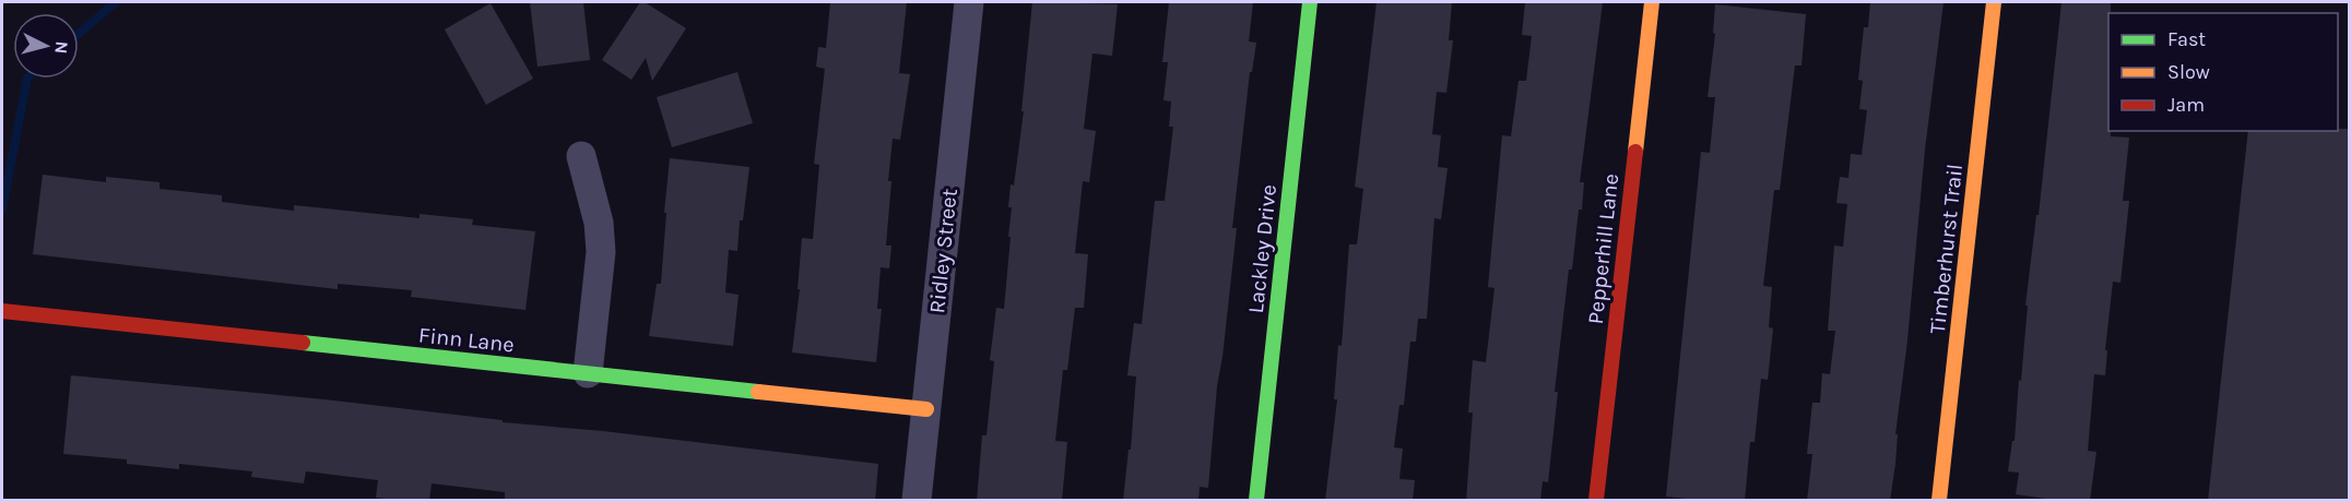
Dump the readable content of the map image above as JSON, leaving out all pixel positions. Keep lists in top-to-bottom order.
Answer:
{
  "streets": {
    "street": [
      "Lackley Drive",
      "Pepperhill Lane",
      "Timberhurst Trail",
      "Ridley Street",
      "Finn Lane"
    ]
  },
  "crossings": [
    ["Ridley Street", "Finn Lane"]
  ],
  "legend": ["Fast", "Slow", "Jam"],
  "north": "right"
}
